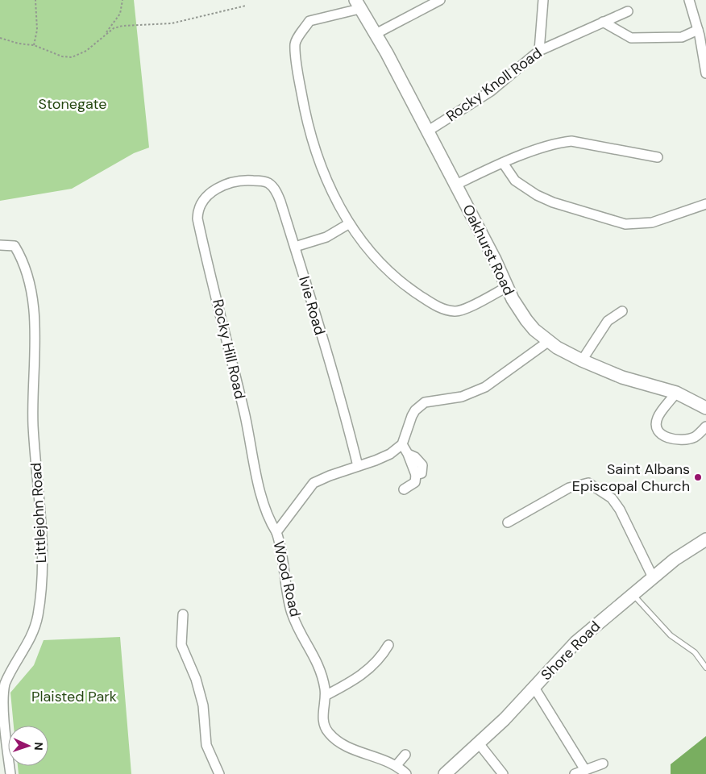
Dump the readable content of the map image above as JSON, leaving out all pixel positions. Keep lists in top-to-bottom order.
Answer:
{
  "streets": {
    "street": [
      "Rocky Knoll Road",
      "Oakhurst Road",
      "Ivie Road",
      "Rocky Hill Road",
      "Littlejohn Road",
      "Wood Road",
      "Shore Road"
    ]
  },
  "crossings": [
    ["Rocky Knoll Road", "Oakhurst Road"],
    ["Ivie Road", "Rocky Hill Road"],
    ["Ivie Road", "Wood Road"],
    ["Rocky Hill Road", "Wood Road"]
  ],
  "parks": ["Stonegate", "Plaisted Park"],
  "places": ["Saint Albans Episcopal Church"],
  "north": "right"
}
